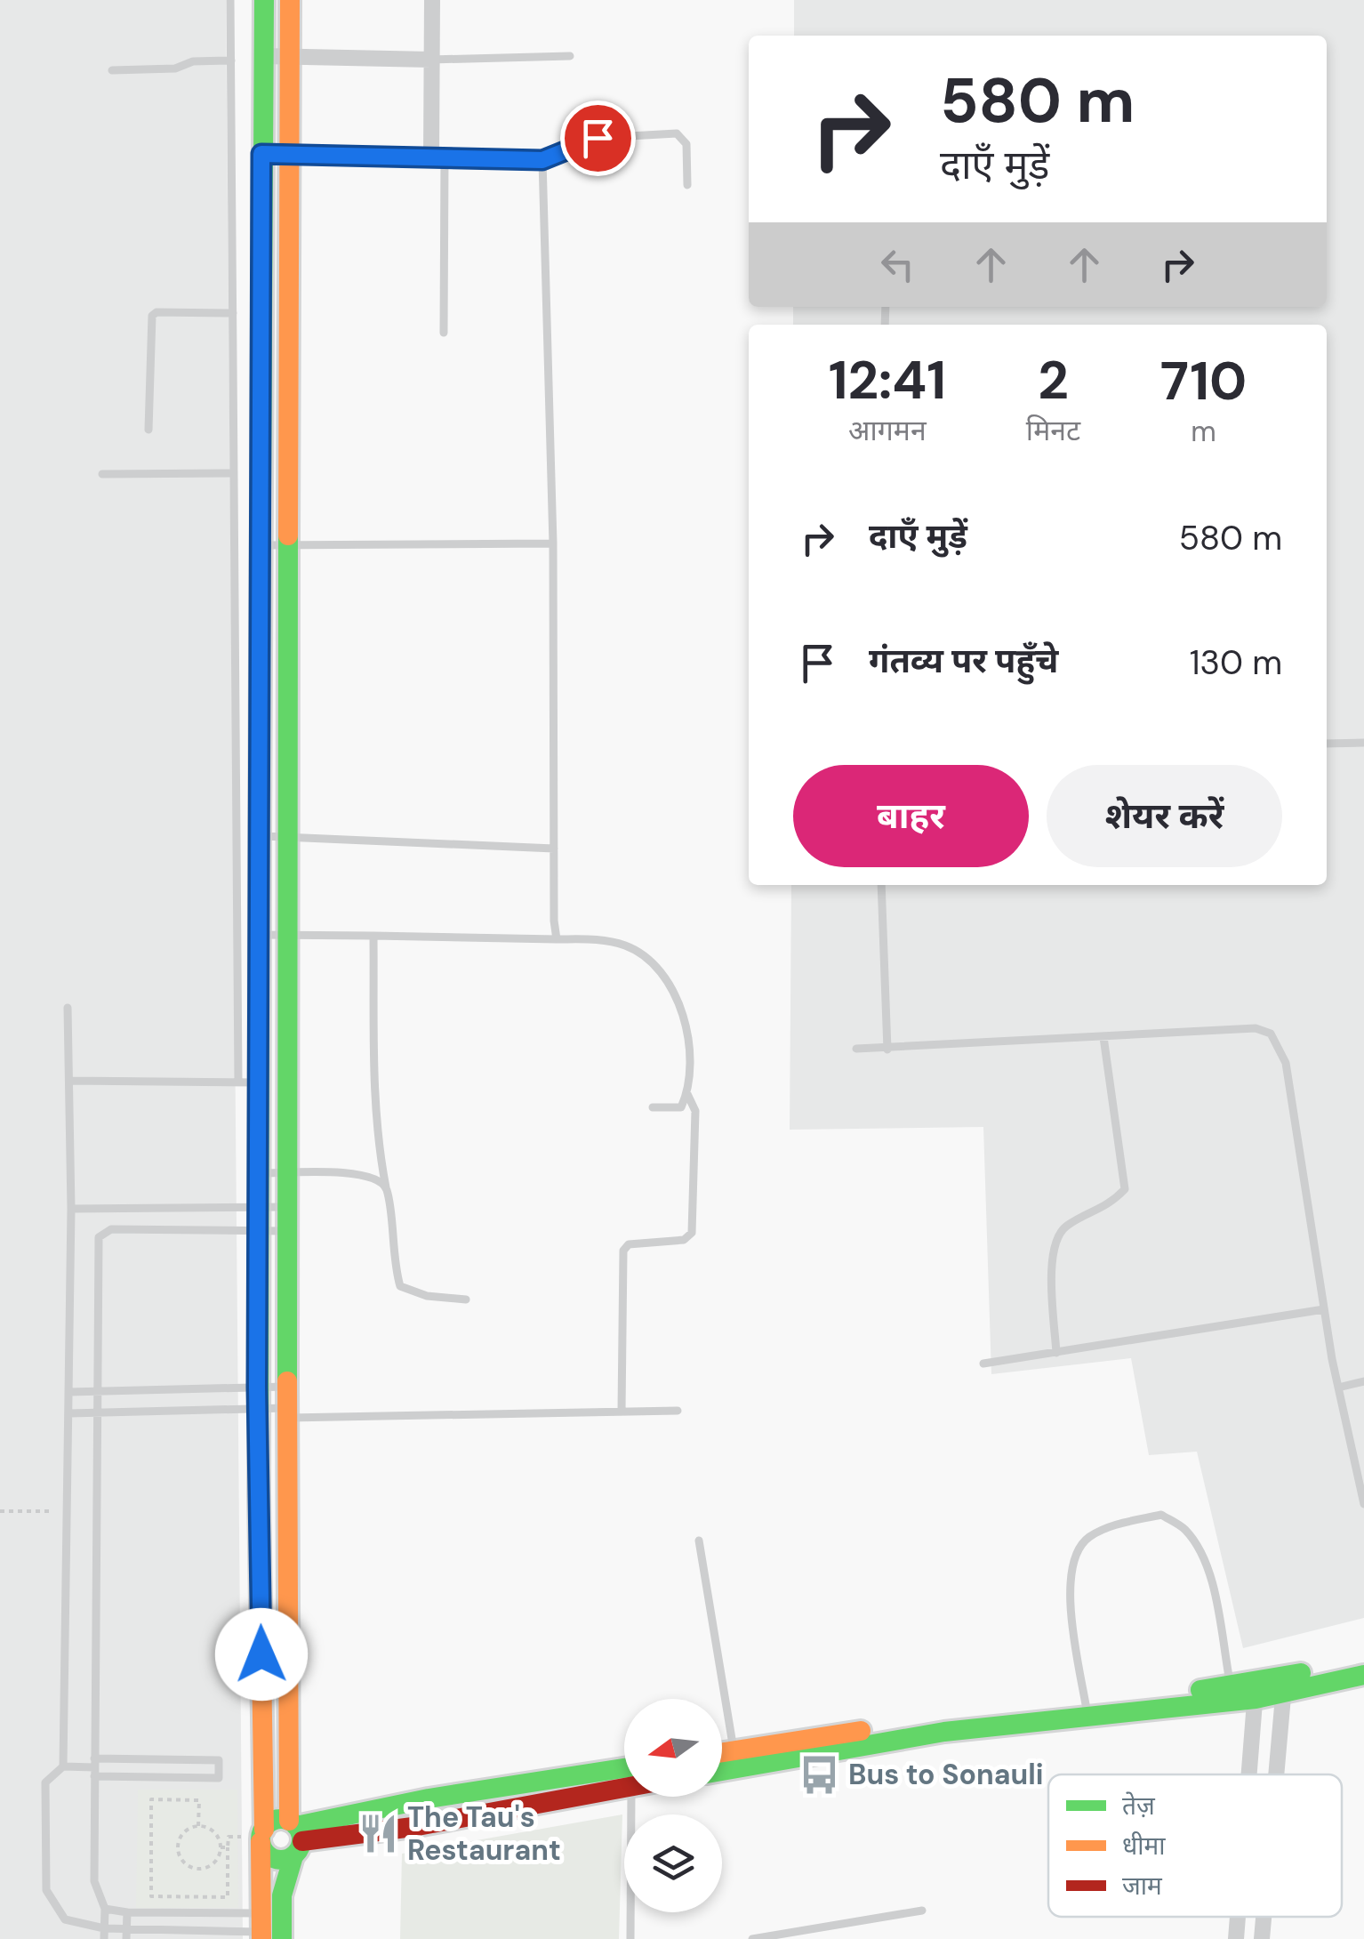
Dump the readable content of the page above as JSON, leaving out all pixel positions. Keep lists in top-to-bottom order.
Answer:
{
  "places": {
    "bus stop": ["Bus to Sonauli"],
    "restaurant": ["The Tau's Restaurant"]
  },
  "legend": ["तेज़", "धीमा", "जाम"],
  "north": "left",
  "page": {
    "turn": ["580 m", "दाएँ मुड़ें"],
    "eta": [
      "12:41",
      "आगमन",
      "2",
      "मिनट",
      "710",
      "m"
    ],
    "list": [
      {
        "name": "दाएँ मुड़ें",
        "value": "580 m"
      },
      {
        "name": "गंतव्य पर पहुँचे",
        "value": "130 m"
      }
    ],
    "buttons": ["बाहर", "शेयर करें"]
  }
}
